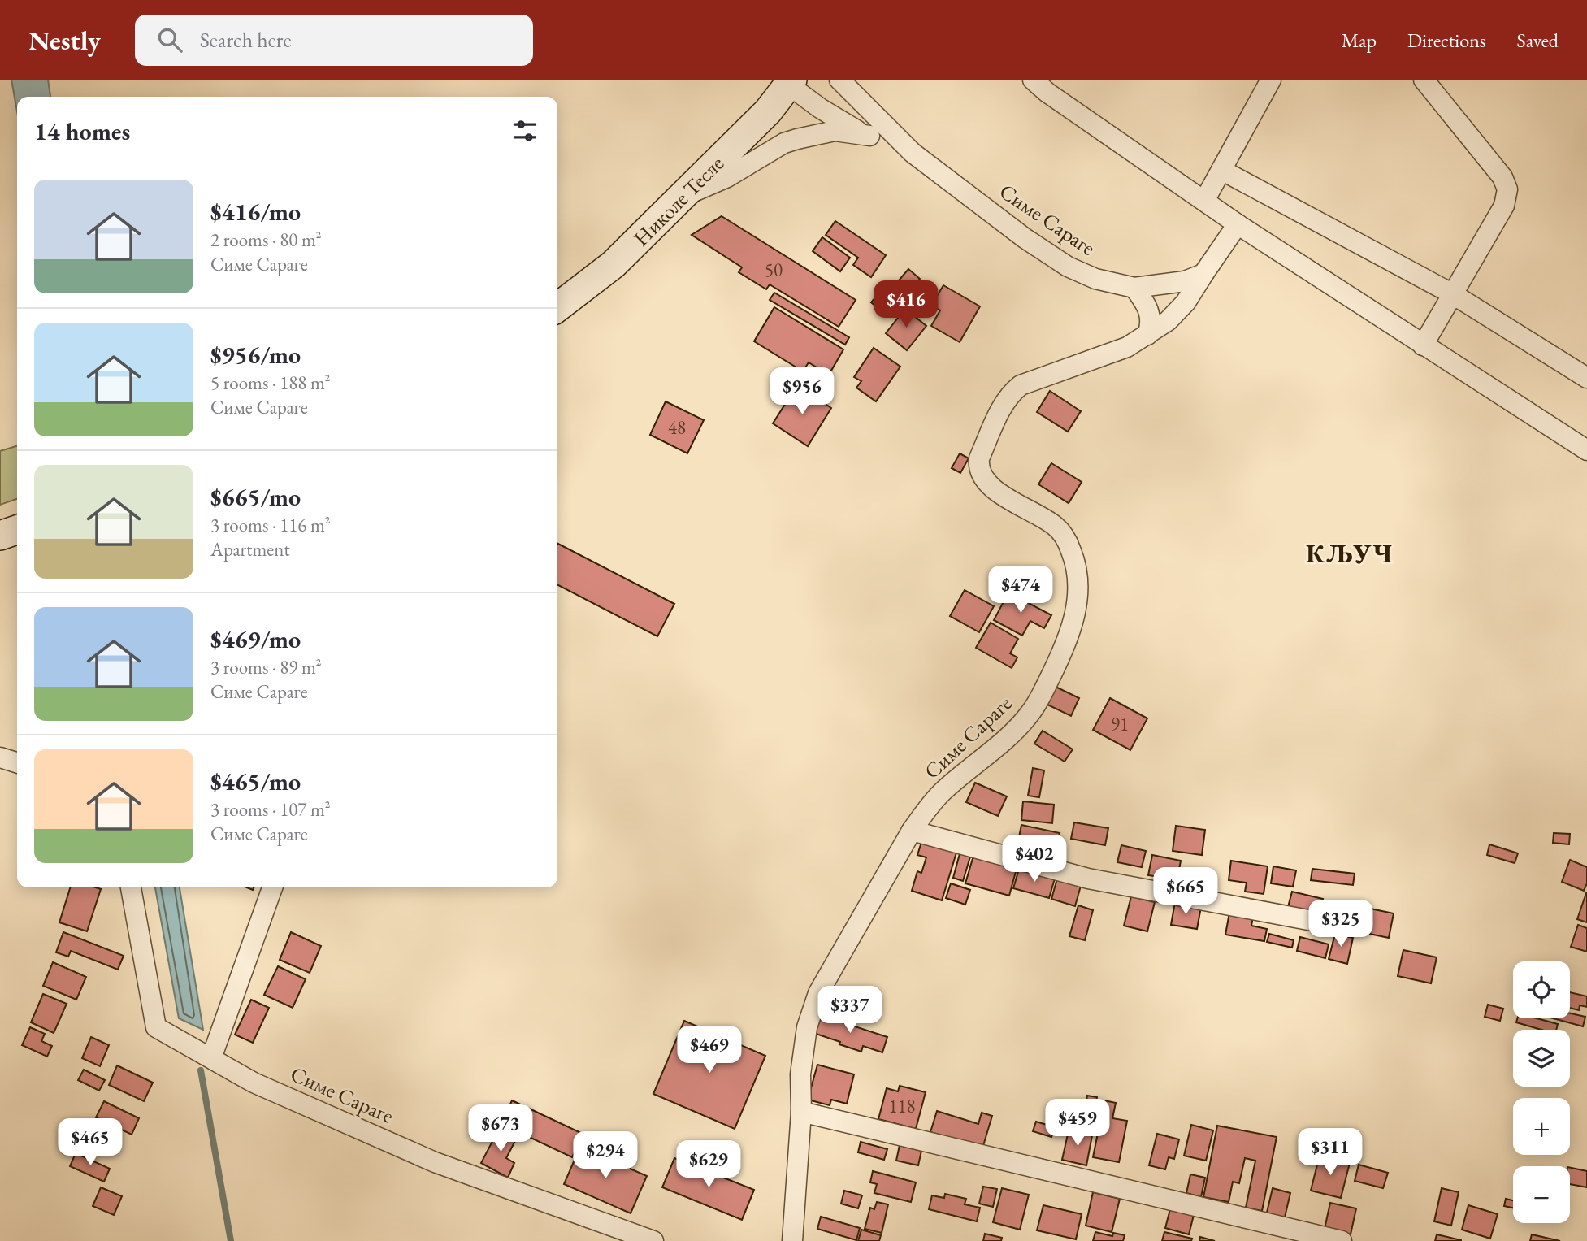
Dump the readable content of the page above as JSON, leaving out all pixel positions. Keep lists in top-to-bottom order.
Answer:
{
  "streets": {
    "street": ["Николе Тесле", "Симе Сараге"]
  },
  "districts": ["КЉУЧ"],
  "house_numbers": [
    "50",
    "48",
    "91",
    "118"
  ],
  "page": {
    "header": "Nestly",
    "search": "Search here",
    "nav": ["Map", "Directions", "Saved"],
    "heading": "14 homes",
    "list": [
      {
        "name": "$416/mo",
        "note": "2 rooms · 80 m² · Симе Сараге"
      },
      {
        "name": "$956/mo",
        "note": "5 rooms · 188 m² · Симе Сараге"
      },
      {
        "name": "$665/mo",
        "note": "3 rooms · 116 m² · Apartment"
      },
      {
        "name": "$469/mo",
        "note": "3 rooms · 89 m² · Симе Сараге"
      },
      {
        "name": "$465/mo",
        "note": "3 rooms · 107 m² · Симе Сараге"
      }
    ],
    "price": [
      "$416",
      "$956",
      "$474",
      "$402",
      "$665",
      "$325",
      "$337",
      "$469",
      "$459",
      "$673",
      "$465",
      "$311",
      "$294",
      "$629"
    ],
    "map_buttons": ["+", "−"]
  }
}
